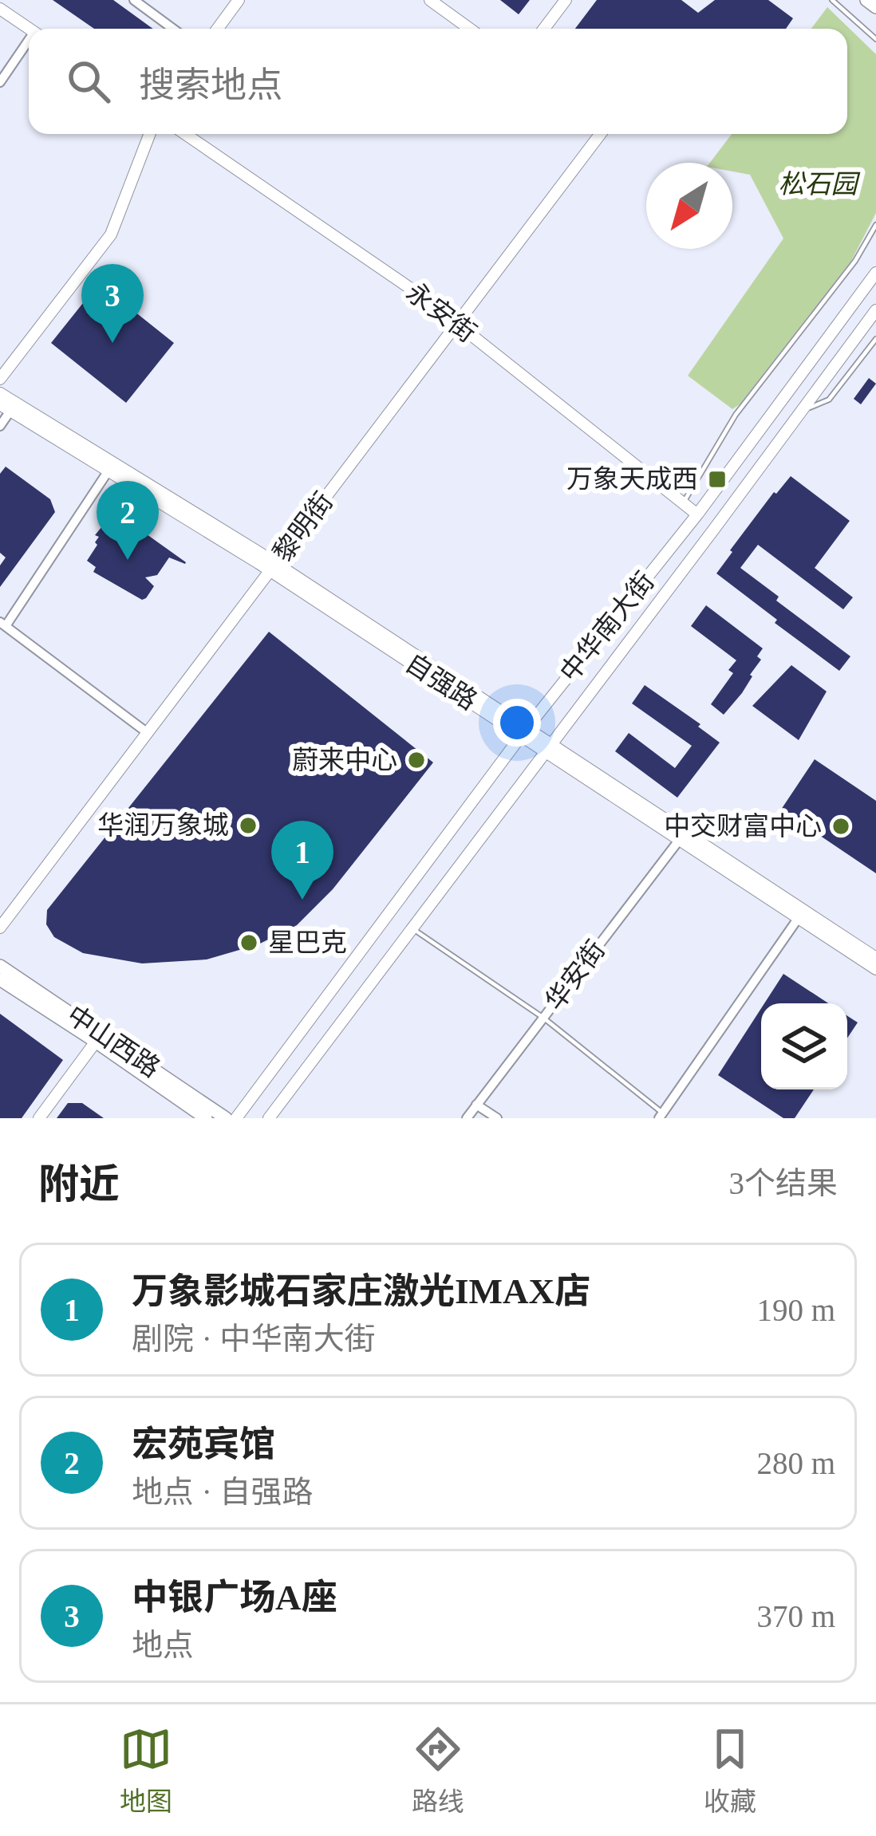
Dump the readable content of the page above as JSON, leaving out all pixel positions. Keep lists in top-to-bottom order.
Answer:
{
  "streets": {
    "main road": [
      "永安街",
      "黎明街",
      "中华南大街",
      "自强路",
      "中山西路"
    ],
    "street": ["华安街"]
  },
  "crossings": [
    ["永安街", "黎明街"],
    ["永安街", "中华南大街"],
    ["黎明街", "自强路"],
    ["中华南大街", "自强路"],
    ["自强路", "华安街"]
  ],
  "parks": ["松石园"],
  "places": {
    "transit": ["万象天成西"],
    "other": [
      "蔚来中心",
      "华润万象城",
      "中交财富中心",
      "星巴克"
    ]
  },
  "north": "bottom left",
  "page": {
    "search": "搜索地点",
    "pins": ["3", "2", "1"],
    "heading": ["附近", "3个结果"],
    "list": [
      {
        "mark": "1",
        "name": "万象影城石家庄激光IMAX店",
        "note": "剧院 · 中华南大街",
        "value": "190 m"
      },
      {
        "mark": "2",
        "name": "宏苑宾馆",
        "note": "地点 · 自强路",
        "value": "280 m"
      },
      {
        "mark": "3",
        "name": "中银广场A座",
        "note": "地点",
        "value": "370 m"
      }
    ],
    "nav": ["地图", "路线", "收藏"]
  }
}
